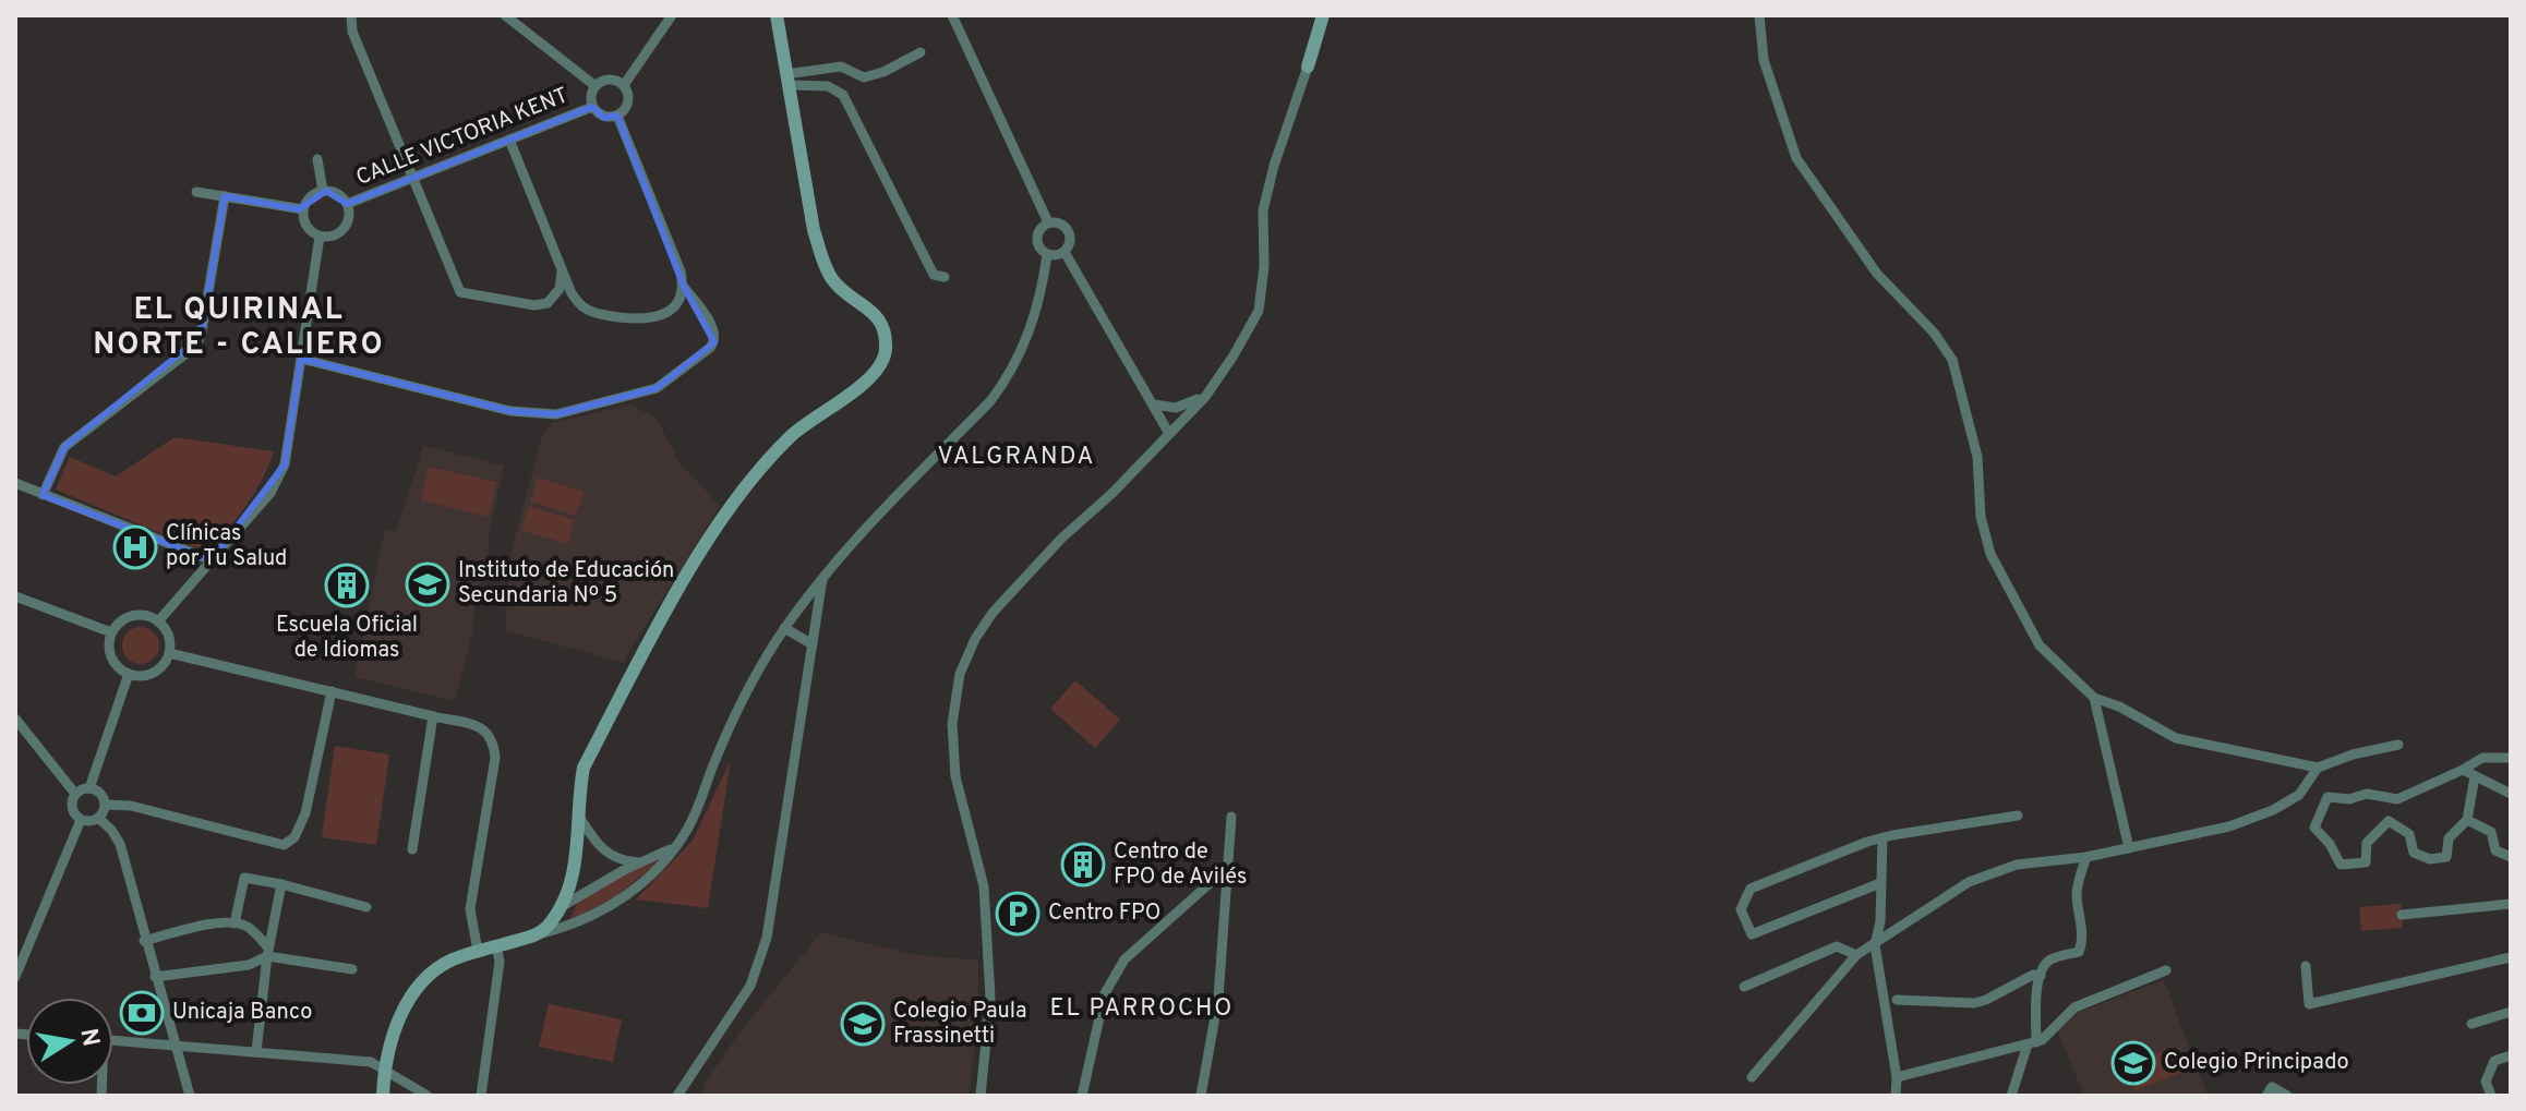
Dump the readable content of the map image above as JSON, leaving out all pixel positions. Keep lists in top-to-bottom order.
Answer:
{
  "streets": {
    "street": ["CALLE VICTORIA KENT"]
  },
  "districts": ["EL QUIRINAL NORTE - CALIERO", "VALGRANDA", "EL PARROCHO"],
  "places": {
    "hospital": ["Clínicas por Tu Salud"],
    "school or university": ["Instituto de Educación Secundaria Nº 5", "Colegio Paula Frassinetti", "Colegio Principado"],
    "building": ["Escuela Oficial de Idiomas", "Centro de FPO de Avilés"],
    "parking": ["Centro FPO"],
    "bank": ["Unicaja Banco"]
  },
  "north": "right"
}
